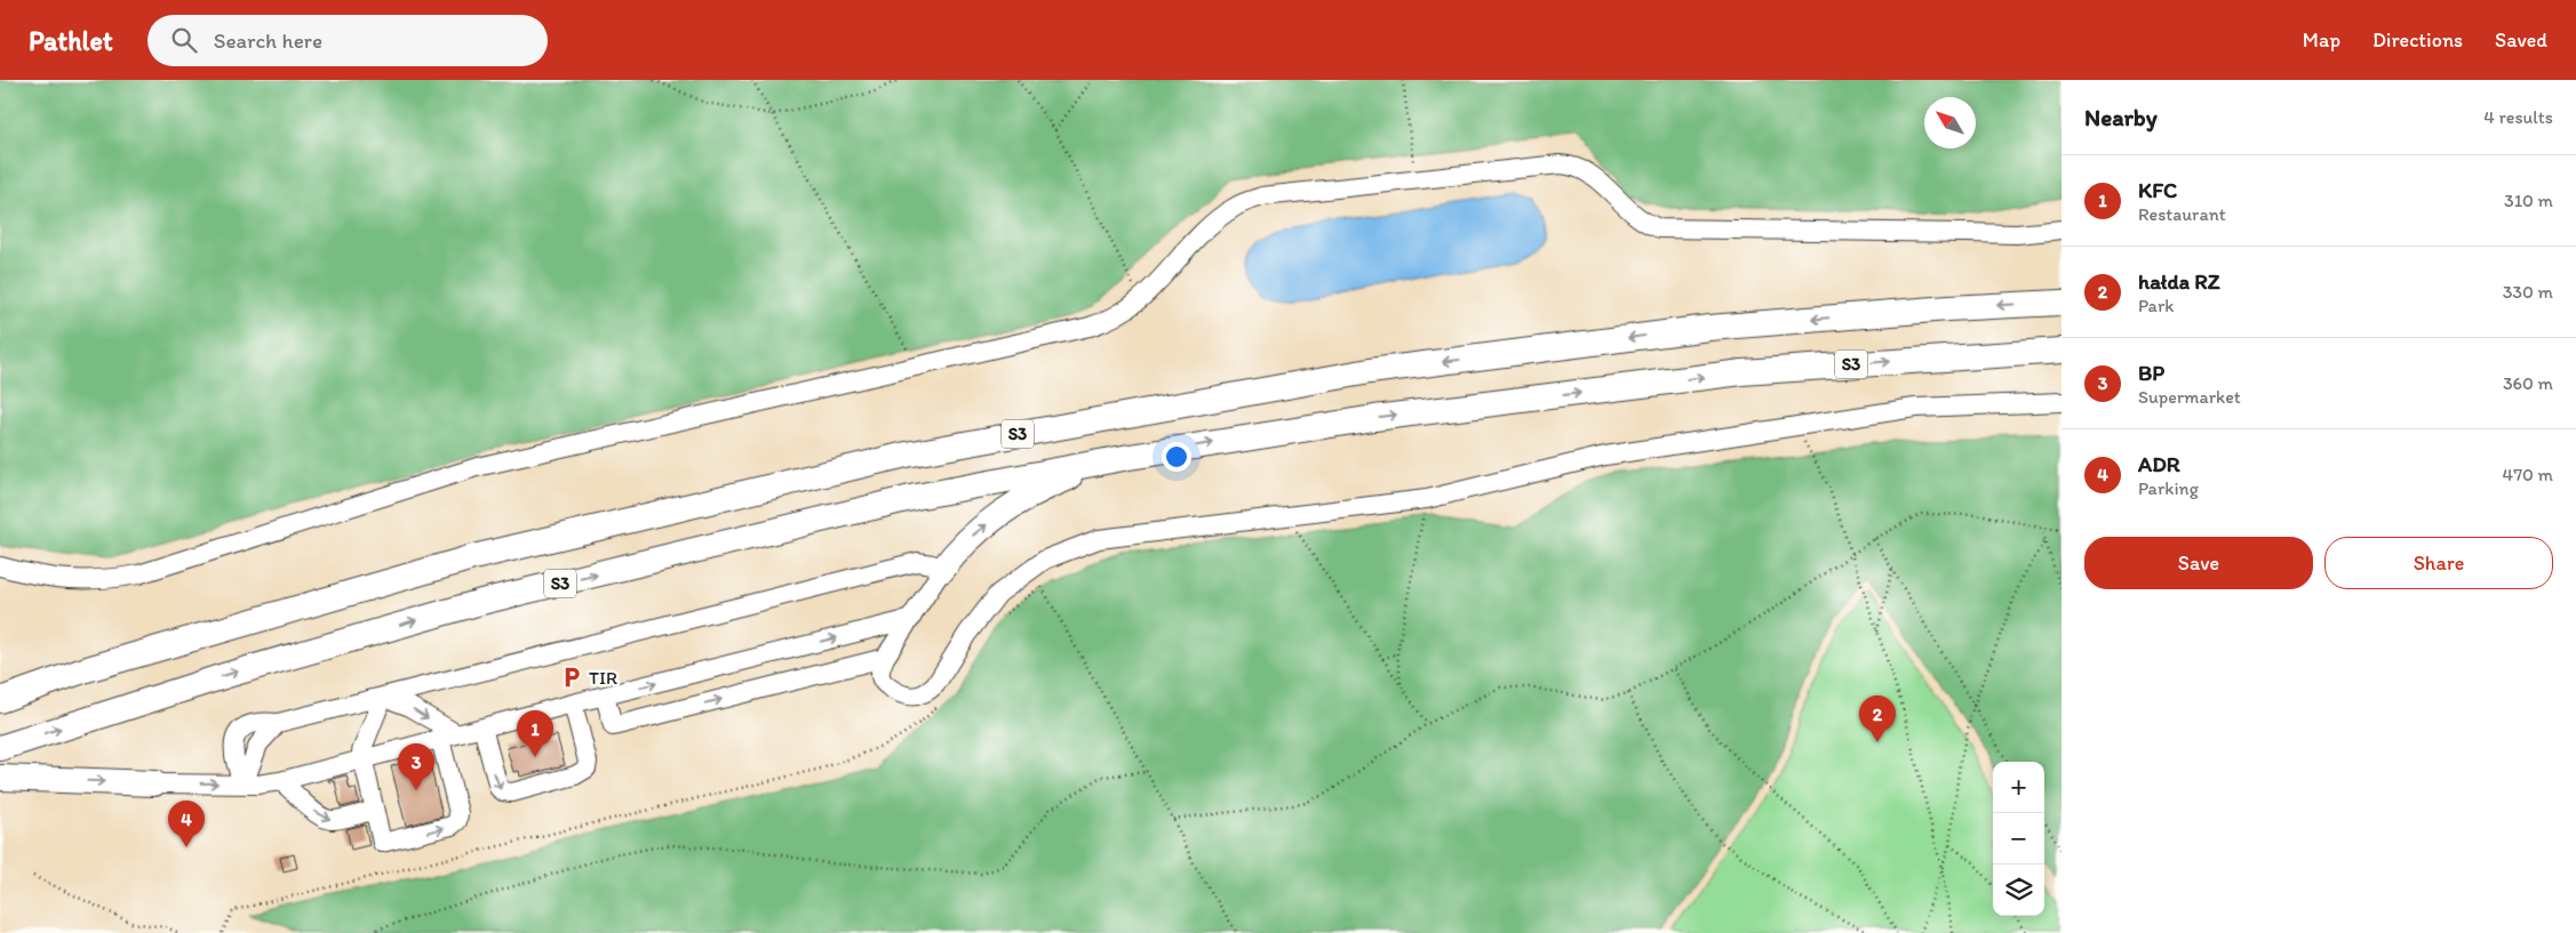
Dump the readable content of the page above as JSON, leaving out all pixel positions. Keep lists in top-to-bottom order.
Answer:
{
  "streets": {
    "highway": ["S3"]
  },
  "places": {
    "parking": ["TIR"]
  },
  "north": "top left",
  "page": {
    "header": "Pathlet",
    "search": "Search here",
    "nav": ["Map", "Directions", "Saved"],
    "heading": ["Nearby", "4 results"],
    "list": [
      {
        "mark": "1",
        "name": "KFC",
        "note": "Restaurant",
        "value": "310 m"
      },
      {
        "mark": "2",
        "name": "hałda RZ",
        "note": "Park",
        "value": "330 m"
      },
      {
        "mark": "3",
        "name": "BP",
        "note": "Supermarket",
        "value": "360 m"
      },
      {
        "mark": "4",
        "name": "ADR",
        "note": "Parking",
        "value": "470 m"
      }
    ],
    "buttons": ["Save", "Share"],
    "pins": [
      "2",
      "1",
      "3",
      "4"
    ],
    "map_buttons": ["+", "−"]
  }
}
